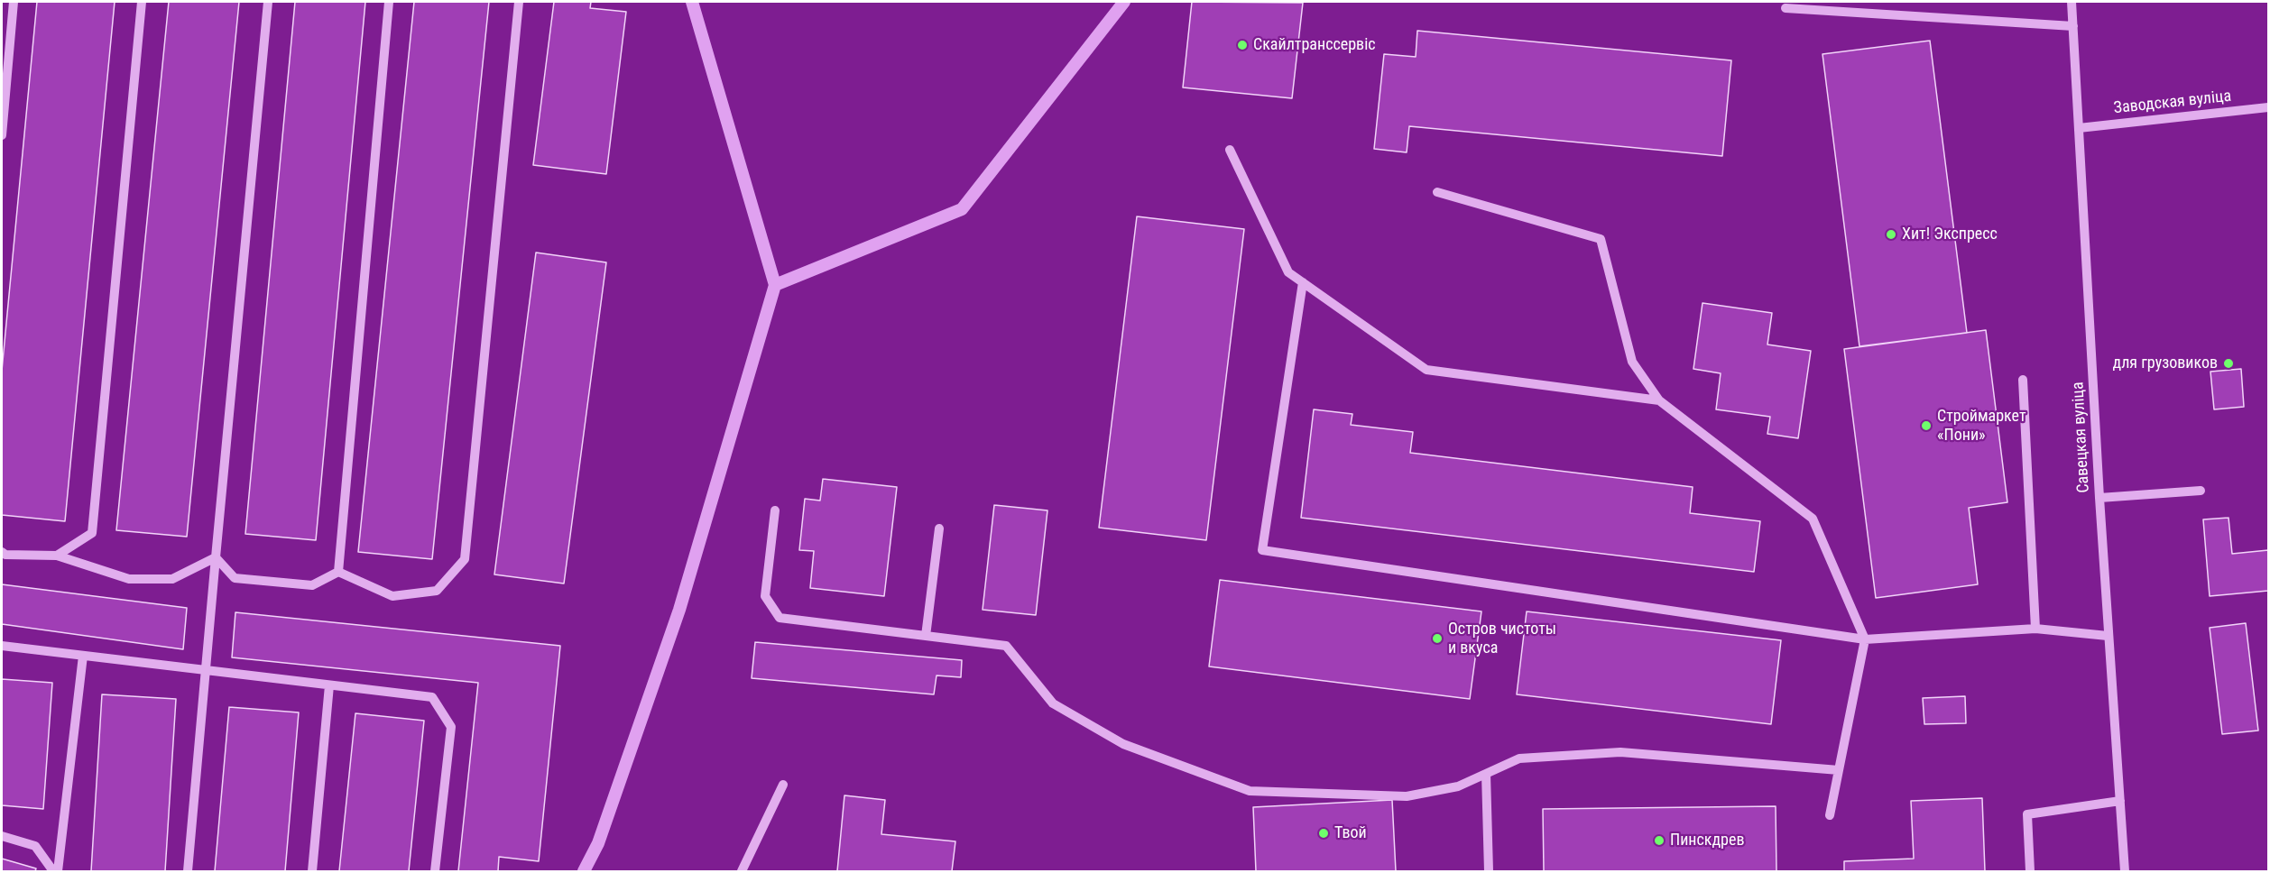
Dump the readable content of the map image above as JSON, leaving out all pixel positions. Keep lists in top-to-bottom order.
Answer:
{
  "streets": {
    "street": ["Заводская вуліца", "Савецкая вуліца"]
  },
  "crossings": [
    ["Заводская вуліца", "Савецкая вуліца"]
  ],
  "places": [
    "Скайлтранссервіс",
    "Хит! Экспресс",
    "для грузовиков",
    "Строймаркет «Пони»",
    "Остров чистоты и вкуса",
    "Твой",
    "Пинскдрев"
  ]
}
